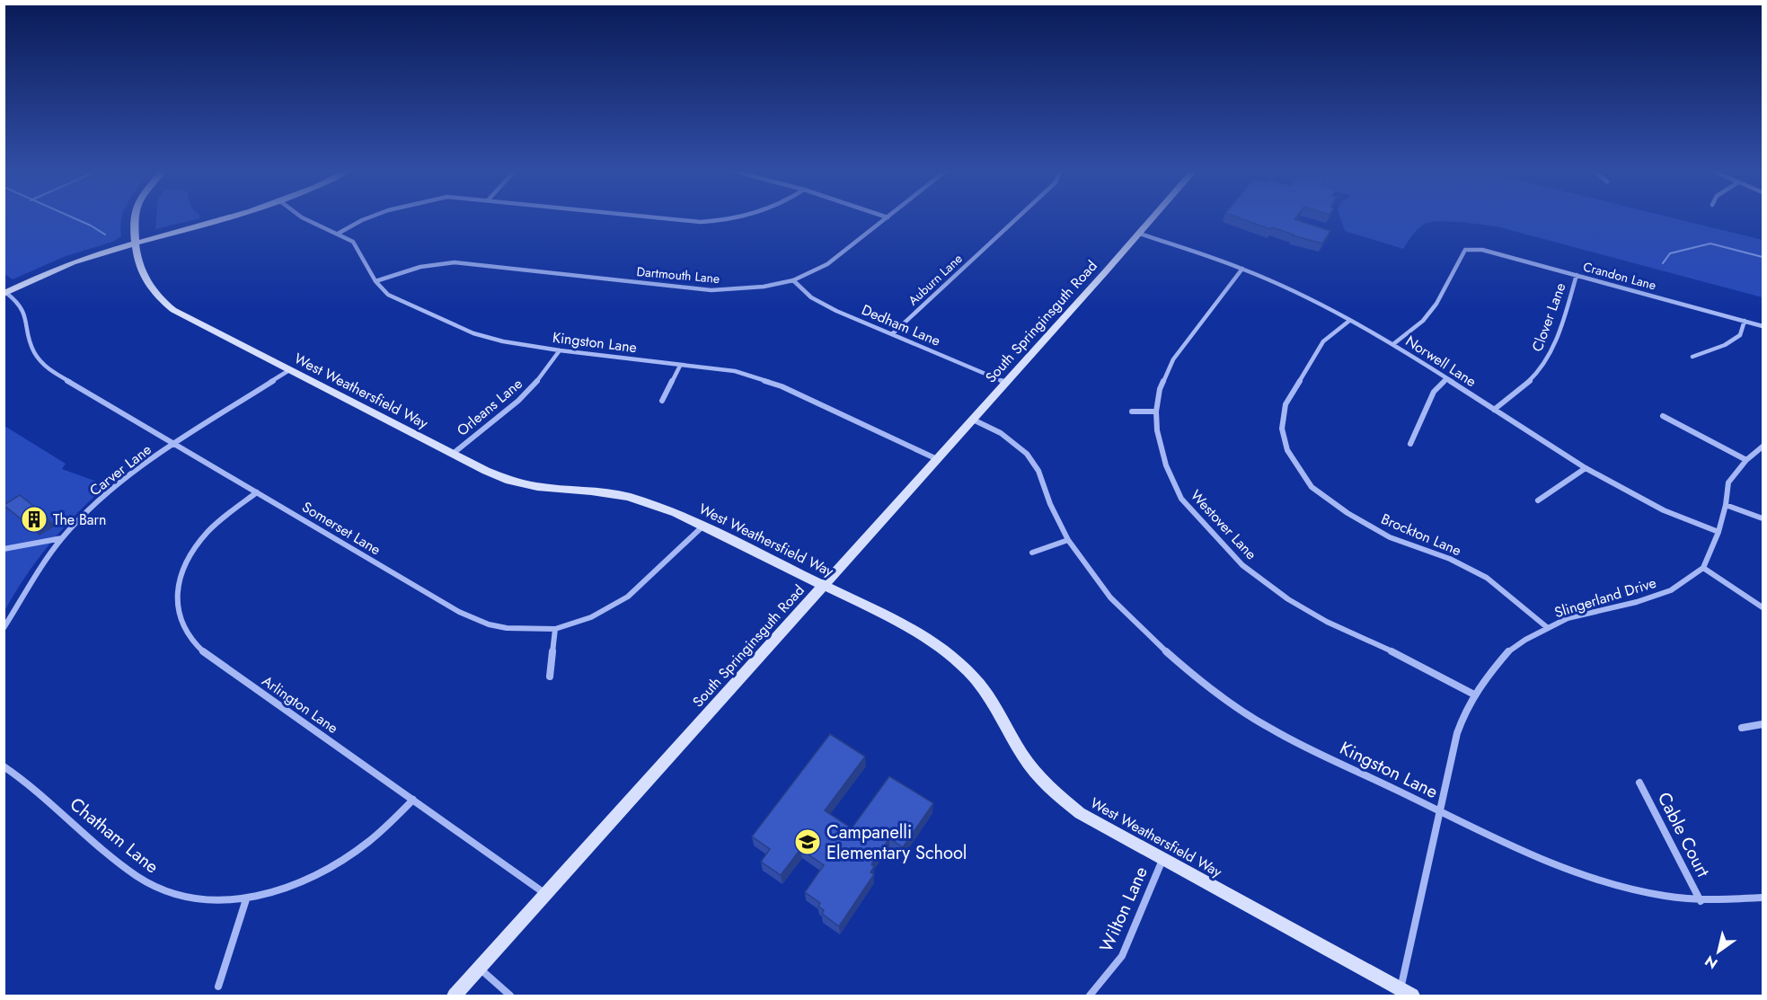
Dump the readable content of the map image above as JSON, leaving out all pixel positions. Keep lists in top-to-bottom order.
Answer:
{
  "streets": {
    "street": [
      "Dartmouth Lane",
      "Crandon Lane",
      "Auburn Lane",
      "Clover Lane",
      "South Springinsguth Road",
      "Dedham Lane",
      "Kingston Lane",
      "Norwell Lane",
      "West Weathersfield Way",
      "Orleans Lane",
      "Carver Lane",
      "Westover Lane",
      "Somerset Lane",
      "Brockton Lane",
      "Slingerland Drive",
      "Arlington Lane",
      "Cable Court",
      "Chatham Lane",
      "Wilton Lane"
    ]
  },
  "crossings": [
    ["Dartmouth Lane", "Dedham Lane"],
    ["Dartmouth Lane", "Kingston Lane"],
    ["Crandon Lane", "Clover Lane"],
    ["Crandon Lane", "Norwell Lane"],
    ["Auburn Lane", "Dedham Lane"],
    ["Clover Lane", "Norwell Lane"],
    ["South Springinsguth Road", "Dedham Lane"],
    ["South Springinsguth Road", "Kingston Lane"],
    ["South Springinsguth Road", "Norwell Lane"],
    ["South Springinsguth Road", "West Weathersfield Way"],
    ["South Springinsguth Road", "Arlington Lane"],
    ["Kingston Lane", "Orleans Lane"],
    ["Kingston Lane", "Slingerland Drive"],
    ["Kingston Lane", "Cable Court"],
    ["Norwell Lane", "Westover Lane"],
    ["Norwell Lane", "Brockton Lane"],
    ["West Weathersfield Way", "Orleans Lane"],
    ["West Weathersfield Way", "Carver Lane"],
    ["West Weathersfield Way", "Somerset Lane"],
    ["West Weathersfield Way", "Slingerland Drive"],
    ["West Weathersfield Way", "Wilton Lane"],
    ["Carver Lane", "Somerset Lane"],
    ["Westover Lane", "Slingerland Drive"],
    ["Somerset Lane", "Arlington Lane"],
    ["Brockton Lane", "Slingerland Drive"],
    ["Arlington Lane", "Chatham Lane"]
  ],
  "places": {
    "building": ["The Barn"],
    "school or university": ["Campanelli Elementary School"]
  },
  "north": "bottom left"
}
